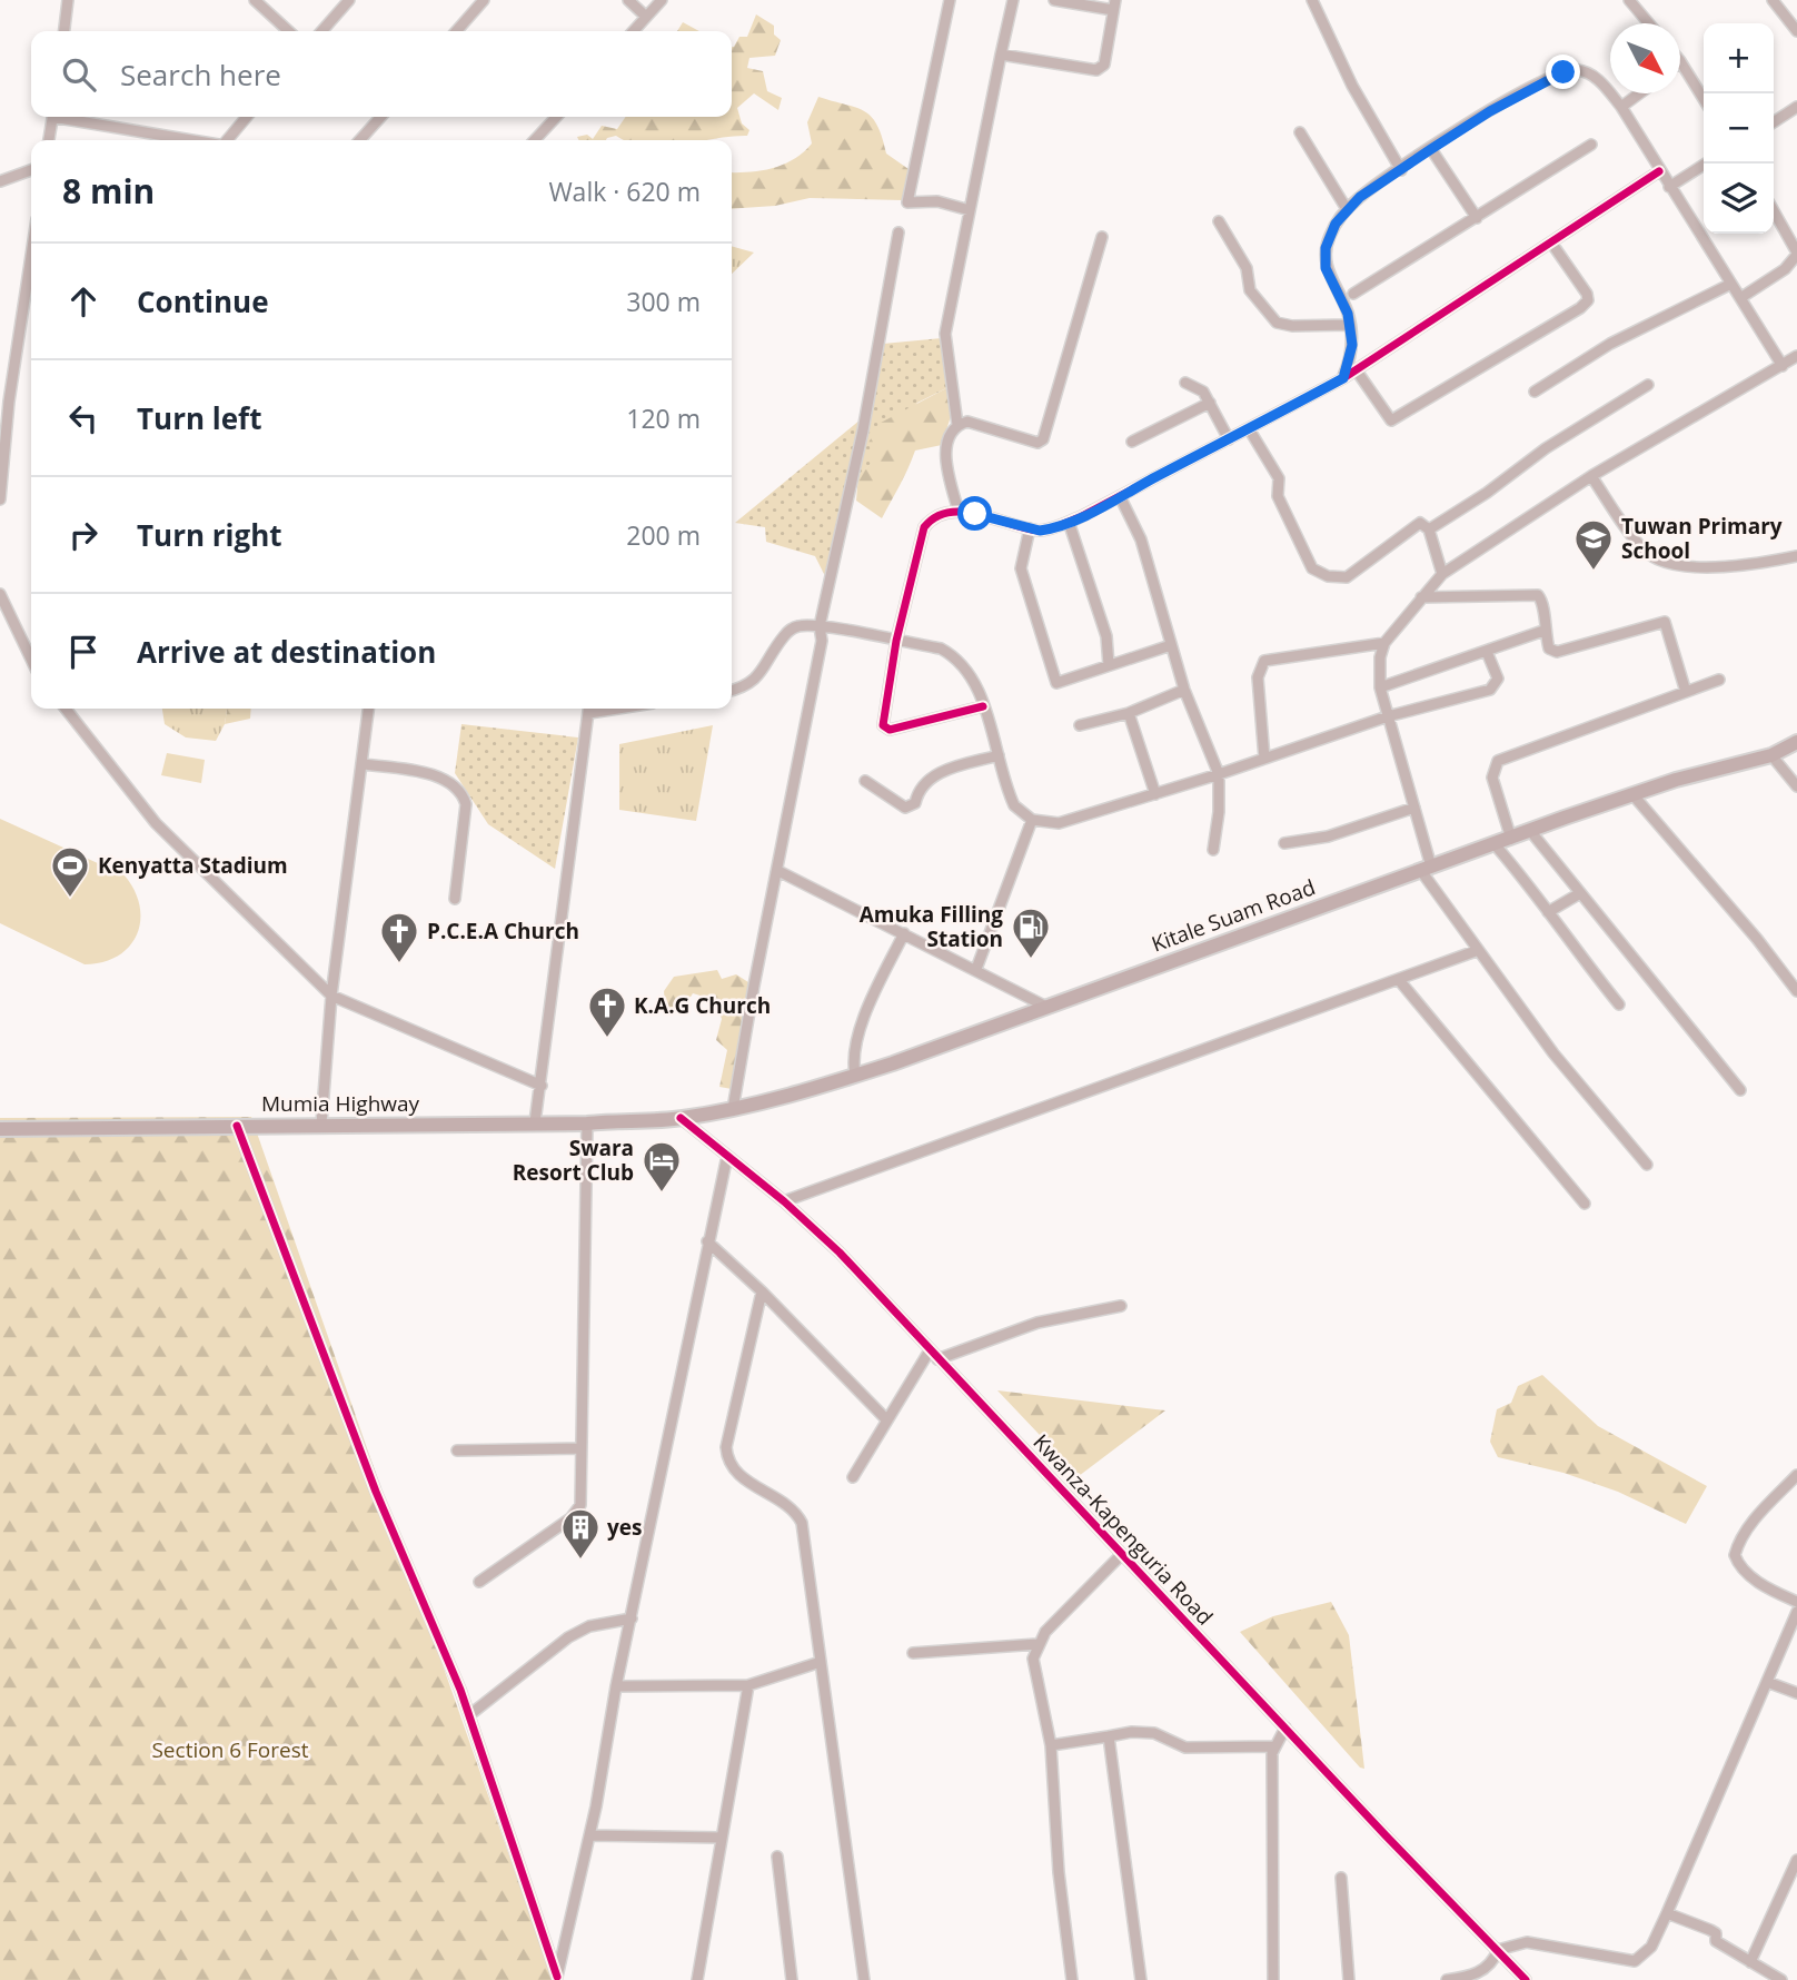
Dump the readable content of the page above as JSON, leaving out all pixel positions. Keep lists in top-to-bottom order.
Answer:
{
  "streets": {
    "highway": ["Kitale Suam Road", "Mumia Highway"],
    "street": ["Kwanza-Kapenguria Road"]
  },
  "crossings": [
    ["Kitale Suam Road", "Mumia Highway"],
    ["Kitale Suam Road", "Kwanza-Kapenguria Road"],
    ["Mumia Highway", "Kwanza-Kapenguria Road"]
  ],
  "parks": ["Section 6 Forest"],
  "places": {
    "school or university": ["Tuwan Primary School"],
    "sports": ["Kenyatta Stadium"],
    "fuel station": ["Amuka Filling Station"],
    "church": ["P.C.E.A Church", "K.A.G Church"],
    "hotel": ["Swara Resort Club"],
    "building": ["yes"]
  },
  "north": "bottom right",
  "page": {
    "map_buttons": ["+", "−"],
    "search": "Search here",
    "heading": ["8 min", "Walk · 620 m"],
    "list": [
      ["Continue", "300 m"],
      ["Turn left", "120 m"],
      ["Turn right", "200 m"],
      "Arrive at destination"
    ]
  }
}
